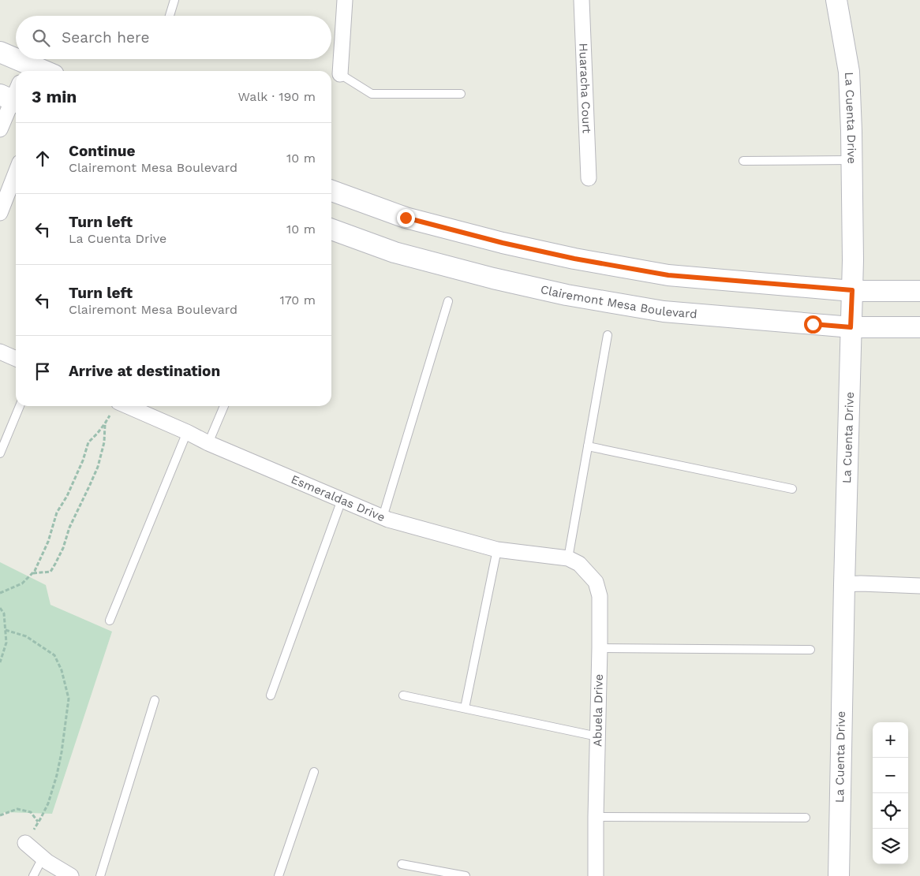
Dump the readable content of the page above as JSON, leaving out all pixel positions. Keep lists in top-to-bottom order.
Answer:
{
  "streets": {
    "main road": ["La Cuenta Drive", "Clairemont Mesa Boulevard"],
    "street": ["Huaracha Court", "Esmeraldas Drive", "Abuela Drive"]
  },
  "crossings": [
    ["La Cuenta Drive", "Clairemont Mesa Boulevard"],
    ["Esmeraldas Drive", "Abuela Drive"]
  ],
  "page": {
    "search": "Search here",
    "heading": ["3 min", "Walk · 190 m"],
    "list": [
      ["Continue", "Clairemont Mesa Boulevard", "10 m"],
      ["Turn left", "La Cuenta Drive", "10 m"],
      ["Turn left", "Clairemont Mesa Boulevard", "170 m"],
      "Arrive at destination"
    ],
    "map_buttons": ["+", "−"]
  }
}
